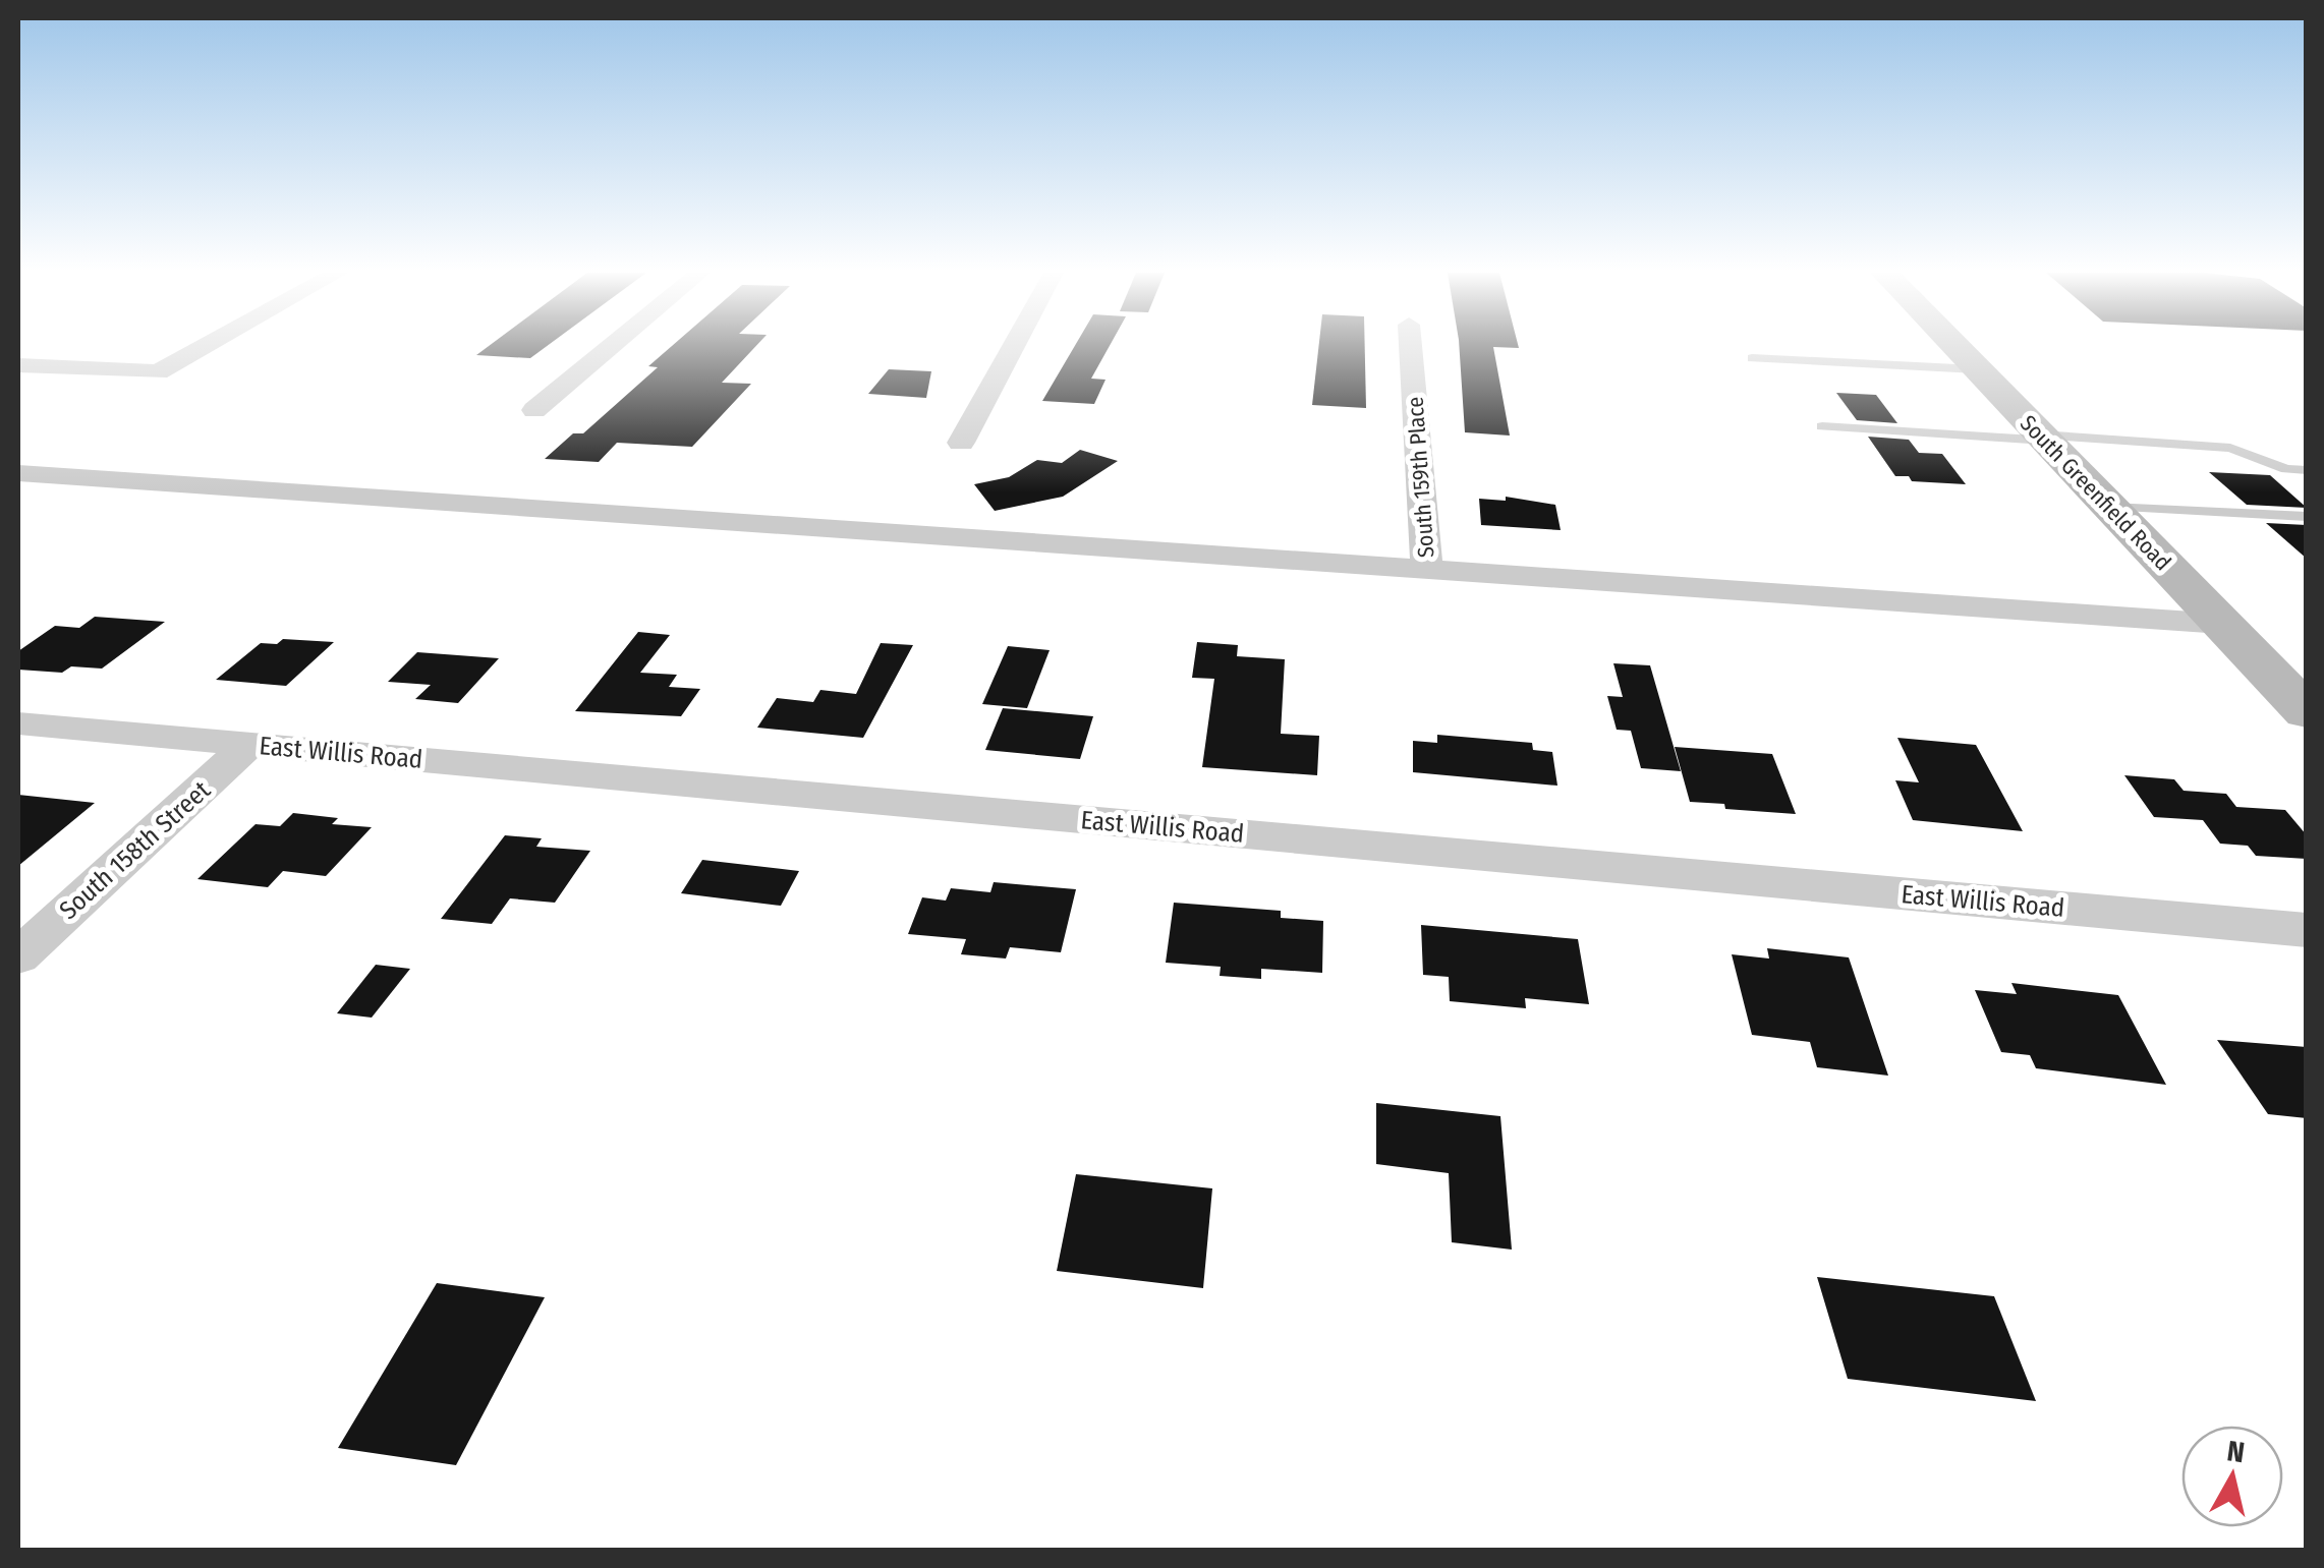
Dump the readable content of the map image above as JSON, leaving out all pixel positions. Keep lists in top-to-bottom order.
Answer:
{
  "streets": {
    "main road": ["South Greenfield Road"],
    "street": ["South 159th Place", "East Willis Road", "South 158th Street"]
  },
  "crossings": [
    ["East Willis Road", "South 158th Street"]
  ],
  "north": "top"
}
